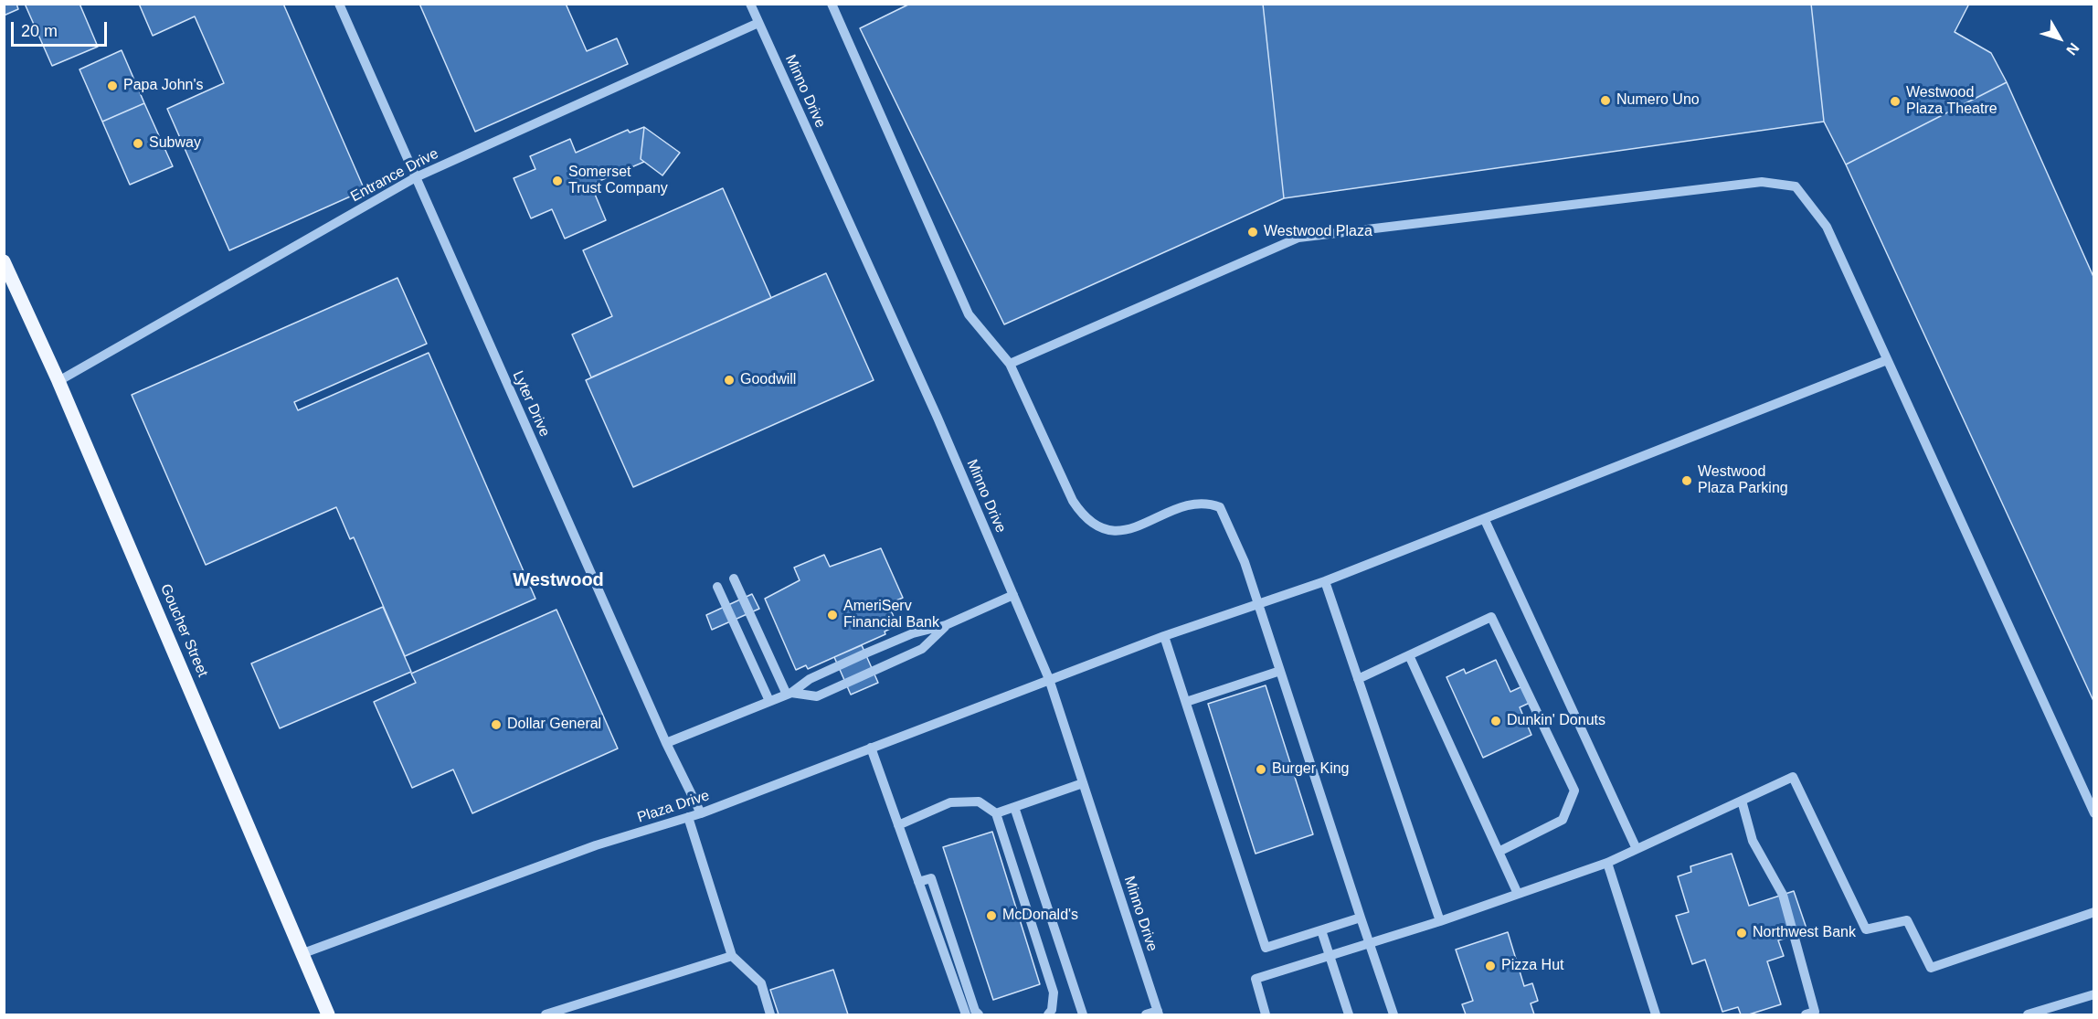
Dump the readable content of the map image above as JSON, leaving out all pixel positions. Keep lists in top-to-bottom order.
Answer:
{
  "streets": {
    "main road": ["Goucher Street"],
    "street": [
      "Minno Drive",
      "Entrance Drive",
      "Lyter Drive",
      "Plaza Drive"
    ]
  },
  "crossings": [
    ["Minno Drive", "Entrance Drive"],
    ["Minno Drive", "Plaza Drive"],
    ["Entrance Drive", "Lyter Drive"],
    ["Entrance Drive", "Goucher Street"],
    ["Lyter Drive", "Plaza Drive"],
    ["Goucher Street", "Plaza Drive"]
  ],
  "districts": ["Westwood"],
  "places": [
    "Papa John's",
    "Numero Uno",
    "Westwood Plaza Theatre",
    "Subway",
    "Somerset Trust Company",
    "Westwood Plaza",
    "Goodwill",
    "Westwood Plaza Parking",
    "AmeriServ Financial Bank",
    "Dunkin' Donuts",
    "Dollar General",
    "Burger King",
    "McDonald's",
    "Northwest Bank",
    "Pizza Hut"
  ],
  "scale_bar": "20 m",
  "north": "bottom right"
}
